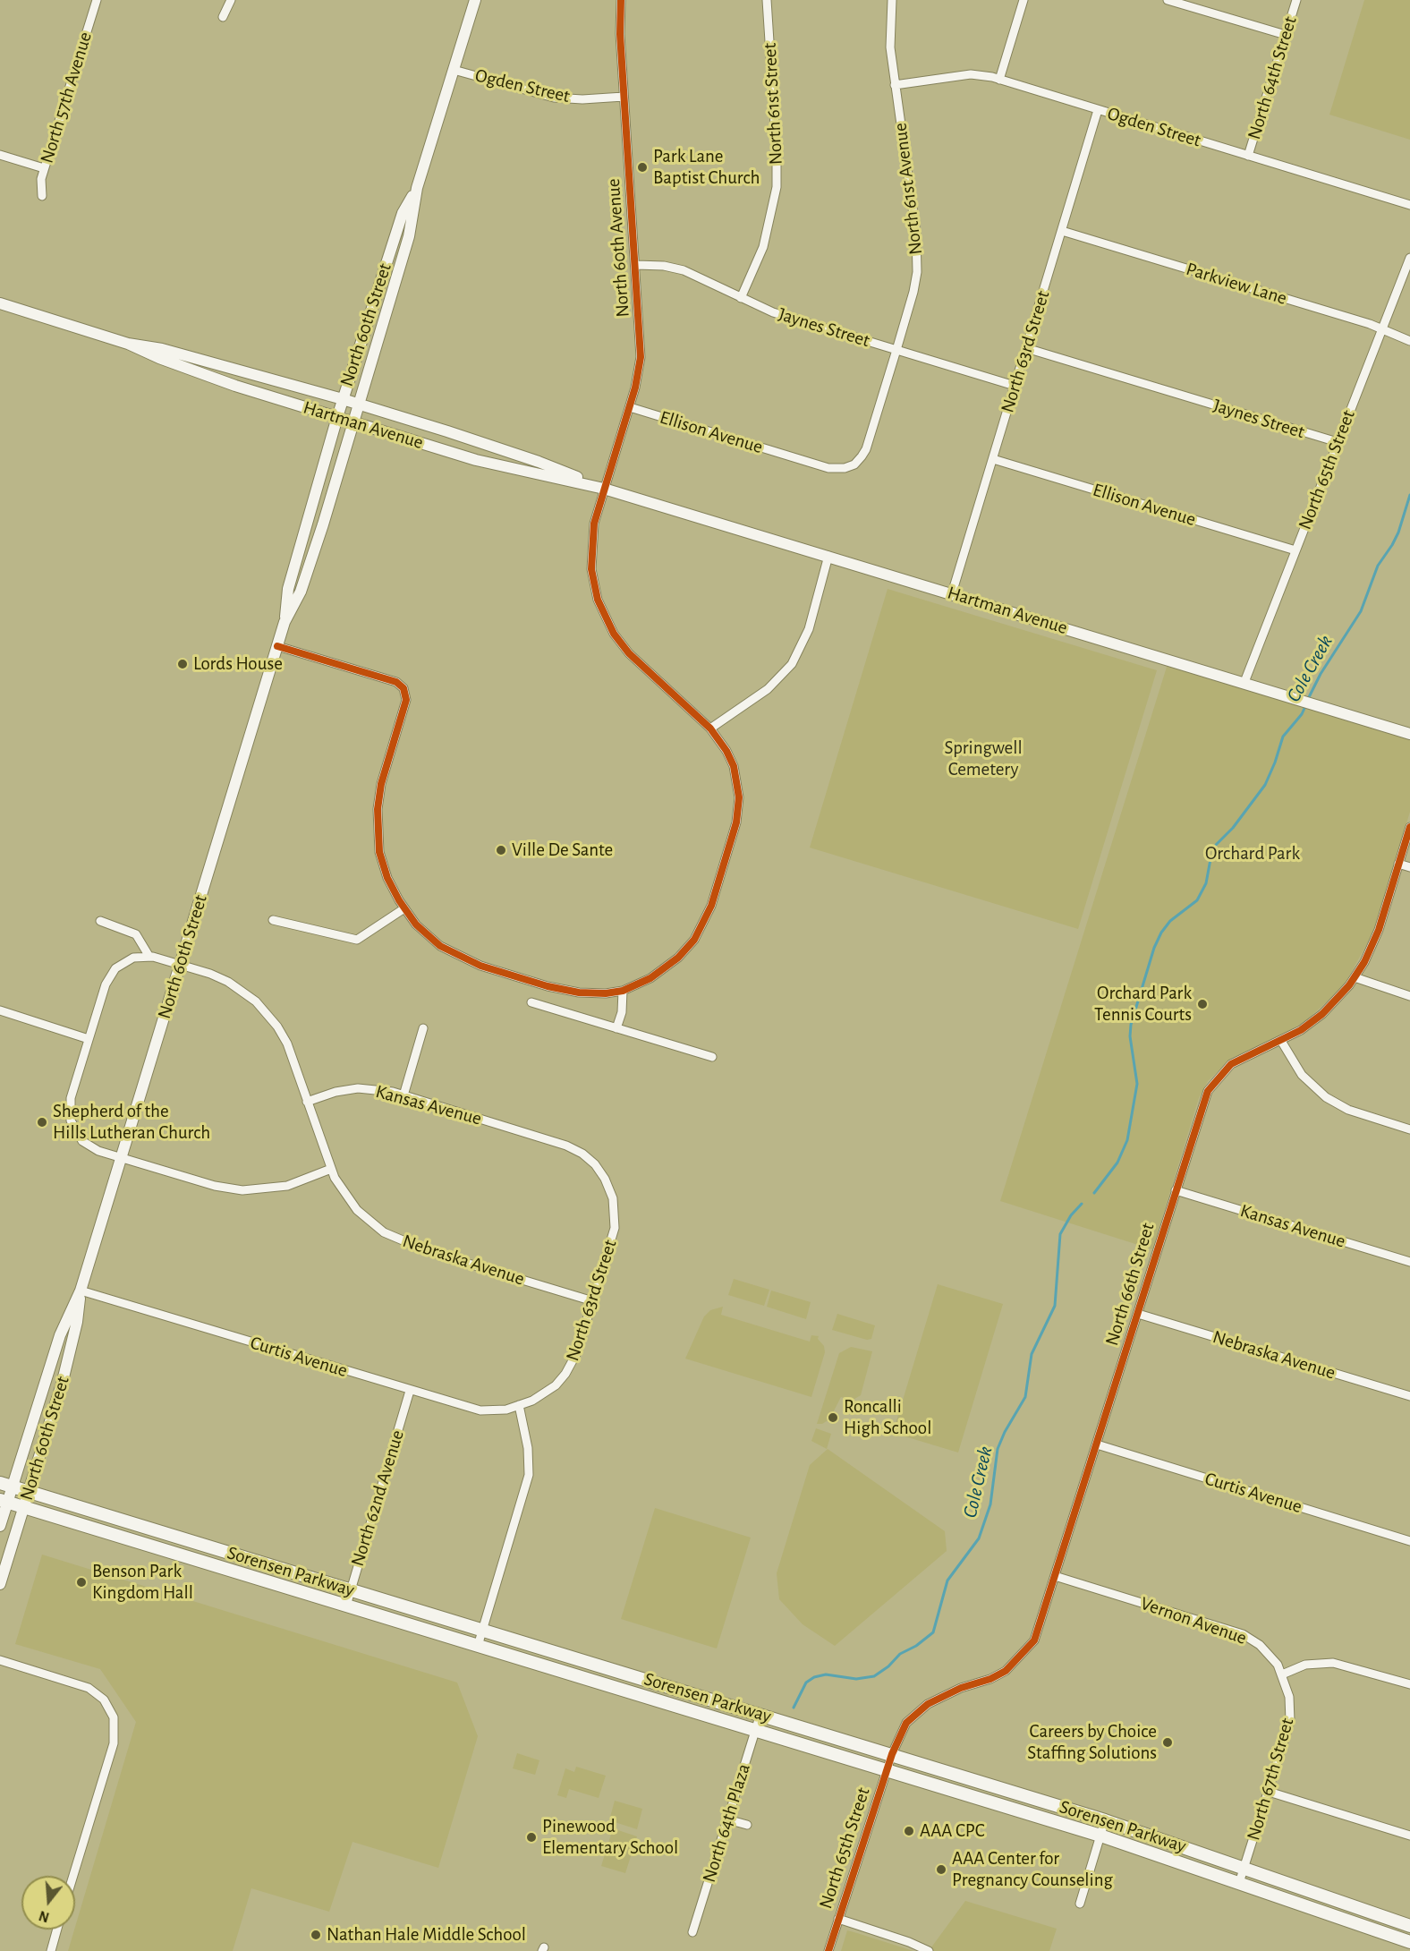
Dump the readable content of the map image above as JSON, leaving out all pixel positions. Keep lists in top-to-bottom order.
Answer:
{
  "streets": {
    "main road": ["North 60th Street", "Hartman Avenue", "Sorensen Parkway"],
    "street": [
      "North 64th Street",
      "Ogden Street",
      "North 57th Avenue",
      "North 61st Street",
      "North 61st Avenue",
      "North 60th Avenue",
      "Parkview Lane",
      "Jaynes Street",
      "North 63rd Street",
      "Ellison Avenue",
      "North 65th Street",
      "Kansas Avenue",
      "Nebraska Avenue",
      "North 66th Street",
      "Curtis Avenue",
      "North 62nd Avenue",
      "Vernon Avenue",
      "North 67th Street",
      "North 64th Plaza"
    ]
  },
  "crossings": [
    ["North 64th Street", "Ogden Street"],
    ["Ogden Street", "North 61st Avenue"],
    ["Ogden Street", "North 60th Avenue"],
    ["Ogden Street", "North 60th Street"],
    ["Ogden Street", "North 63rd Street"],
    ["North 61st Street", "Jaynes Street"],
    ["North 61st Avenue", "Jaynes Street"],
    ["North 61st Avenue", "Ellison Avenue"],
    ["North 60th Avenue", "North 60th Street"],
    ["North 60th Avenue", "Jaynes Street"],
    ["North 60th Avenue", "Hartman Avenue"],
    ["North 60th Avenue", "Ellison Avenue"],
    ["Parkview Lane", "North 63rd Street"],
    ["Parkview Lane", "North 65th Street"],
    ["North 60th Street", "Hartman Avenue"],
    ["North 60th Street", "Curtis Avenue"],
    ["North 60th Street", "Sorensen Parkway"],
    ["Jaynes Street", "North 63rd Street"],
    ["Jaynes Street", "North 65th Street"],
    ["North 63rd Street", "Hartman Avenue"],
    ["North 63rd Street", "Ellison Avenue"],
    ["North 63rd Street", "Kansas Avenue"],
    ["North 63rd Street", "Nebraska Avenue"],
    ["North 63rd Street", "Curtis Avenue"],
    ["Hartman Avenue", "North 65th Street"],
    ["Ellison Avenue", "North 65th Street"],
    ["North 65th Street", "North 66th Street"],
    ["North 65th Street", "Sorensen Parkway"],
    ["Kansas Avenue", "Nebraska Avenue"],
    ["Kansas Avenue", "North 66th Street"],
    ["Nebraska Avenue", "North 66th Street"],
    ["North 66th Street", "Curtis Avenue"],
    ["North 66th Street", "Sorensen Parkway"],
    ["North 66th Street", "Vernon Avenue"],
    ["Curtis Avenue", "North 62nd Avenue"],
    ["North 62nd Avenue", "Sorensen Parkway"],
    ["Sorensen Parkway", "North 67th Street"],
    ["Sorensen Parkway", "North 64th Plaza"],
    ["Vernon Avenue", "North 67th Street"]
  ],
  "water": ["Cole Creek"],
  "parks": ["Springwell Cemetery", "Orchard Park"],
  "places": [
    "Park Lane Baptist Church",
    "Lords House",
    "Ville De Sante",
    "Orchard Park Tennis Courts",
    "Shepherd of the Hills Lutheran Church",
    "Roncalli High School",
    "Benson Park Kingdom Hall",
    "Careers by Choice Staffing Solutions",
    "AAA CPC",
    "Pinewood Elementary School",
    "AAA Center for Pregnancy Counseling",
    "Nathan Hale Middle School"
  ],
  "north": "bottom"
}
